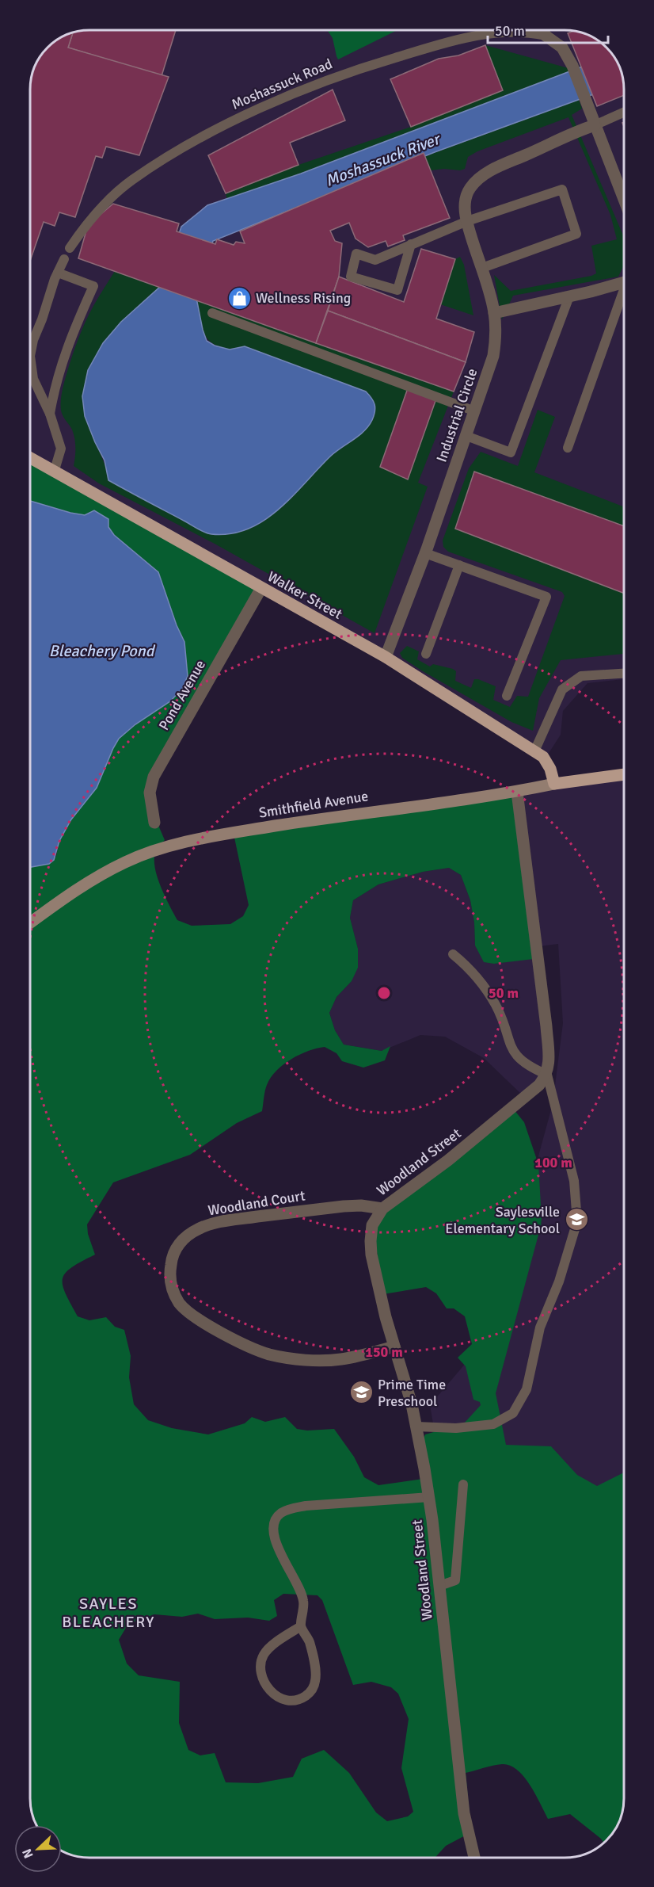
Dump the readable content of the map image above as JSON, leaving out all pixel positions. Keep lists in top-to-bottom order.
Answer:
{
  "streets": {
    "main road": ["Walker Street", "Smithfield Avenue"],
    "street": [
      "Industrial Circle",
      "Pond Avenue",
      "Woodland Street",
      "Woodland Court"
    ],
    "lane": ["Moshassuck Road"]
  },
  "crossings": [
    ["Industrial Circle", "Walker Street"],
    ["Walker Street", "Pond Avenue"],
    ["Walker Street", "Smithfield Avenue"],
    ["Woodland Street", "Woodland Court"]
  ],
  "districts": ["SAYLES BLEACHERY"],
  "water": ["Moshassuck River", "Bleachery Pond"],
  "places": {
    "shop": ["Wellness Rising"],
    "school or university": ["Saylesville Elementary School", "Prime Time Preschool"]
  },
  "scale_bar": "50 m",
  "north": "bottom left",
  "rings": ["50 m", "100 m", "150 m"]
}
